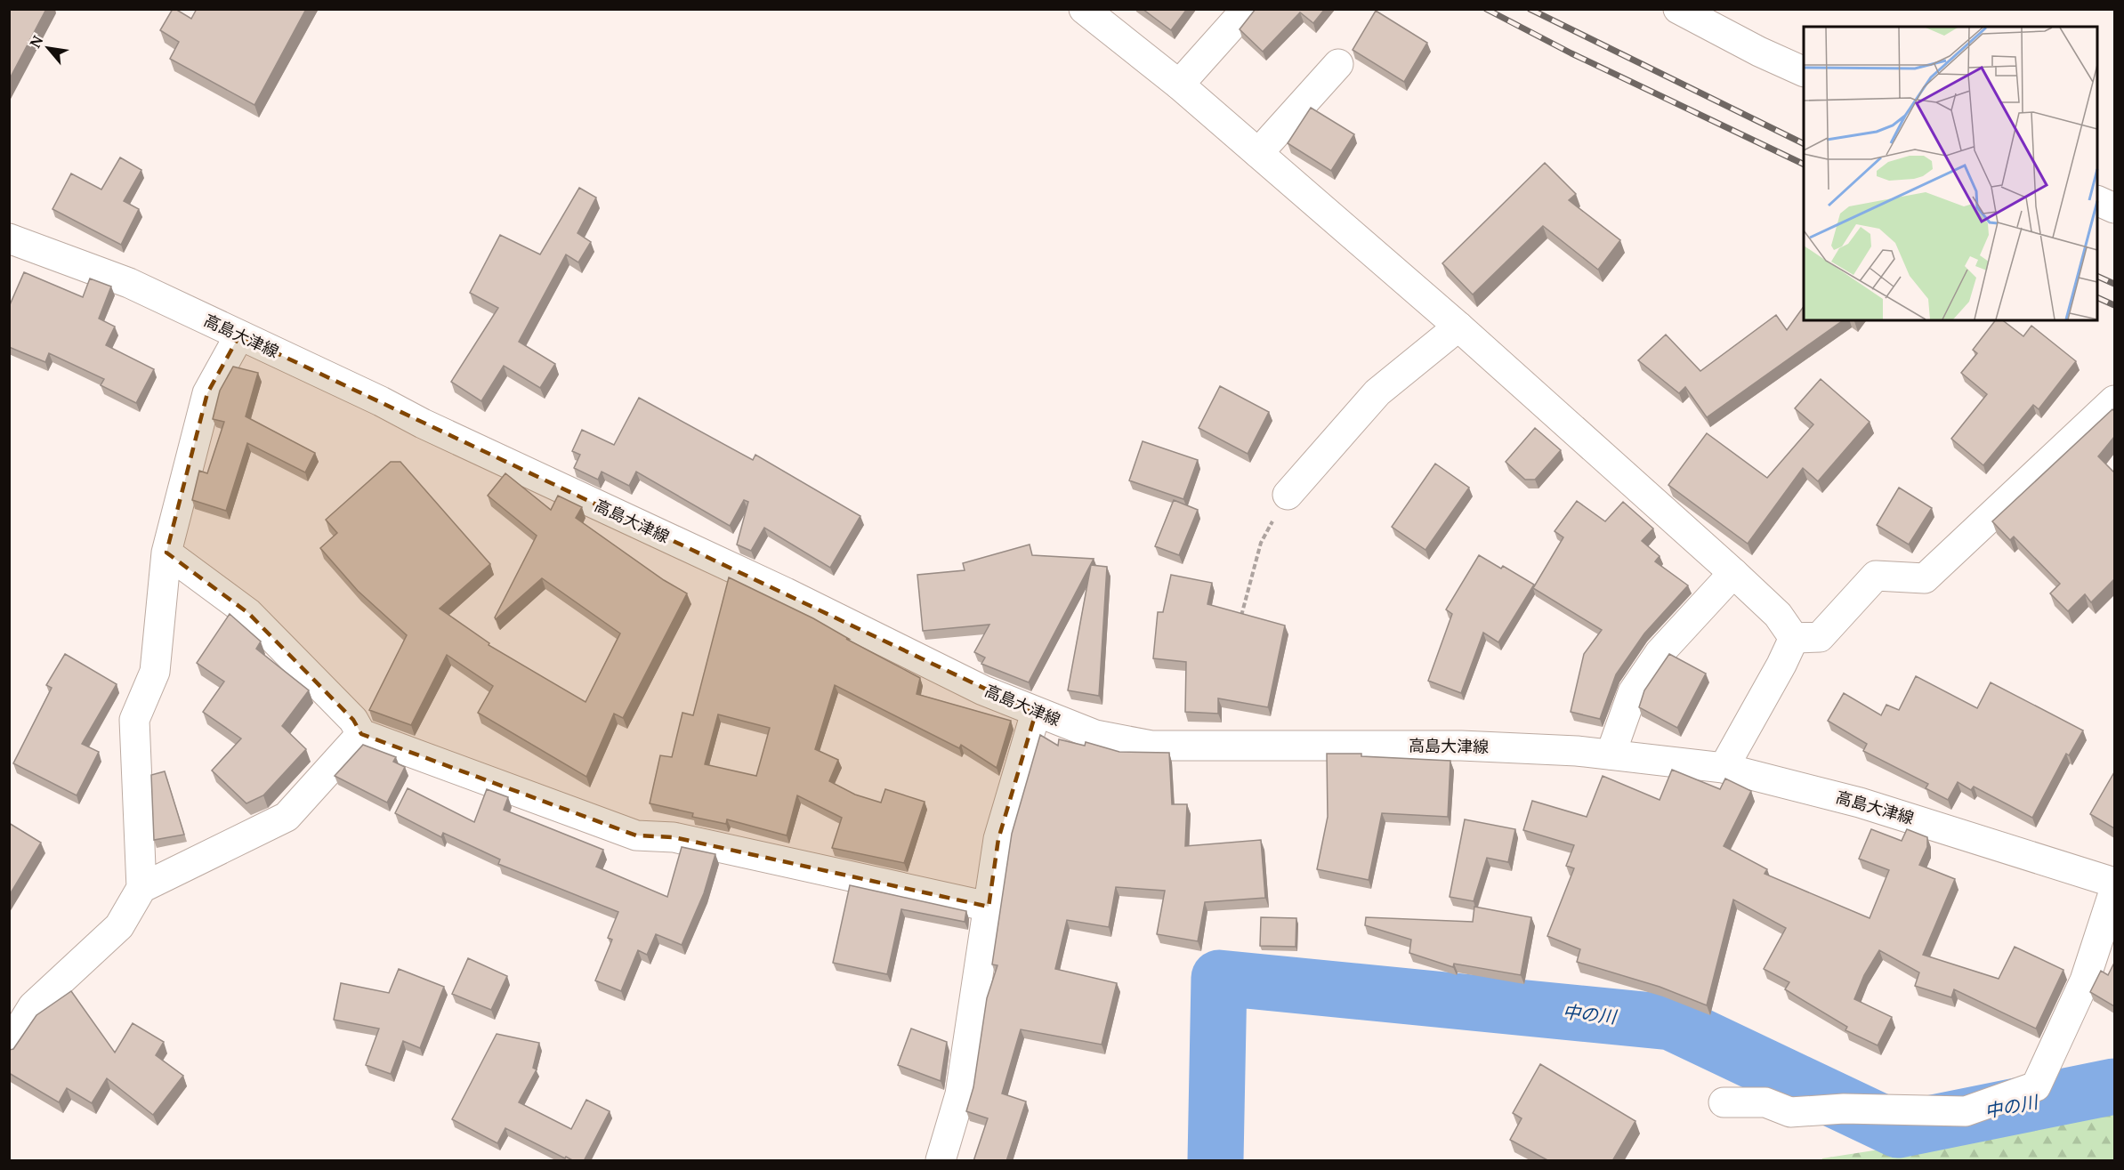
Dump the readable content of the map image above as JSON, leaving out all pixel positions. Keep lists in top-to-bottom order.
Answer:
{
  "streets": {
    "street": ["高島大津線"]
  },
  "water": ["中の川"],
  "north": "top left"
}
